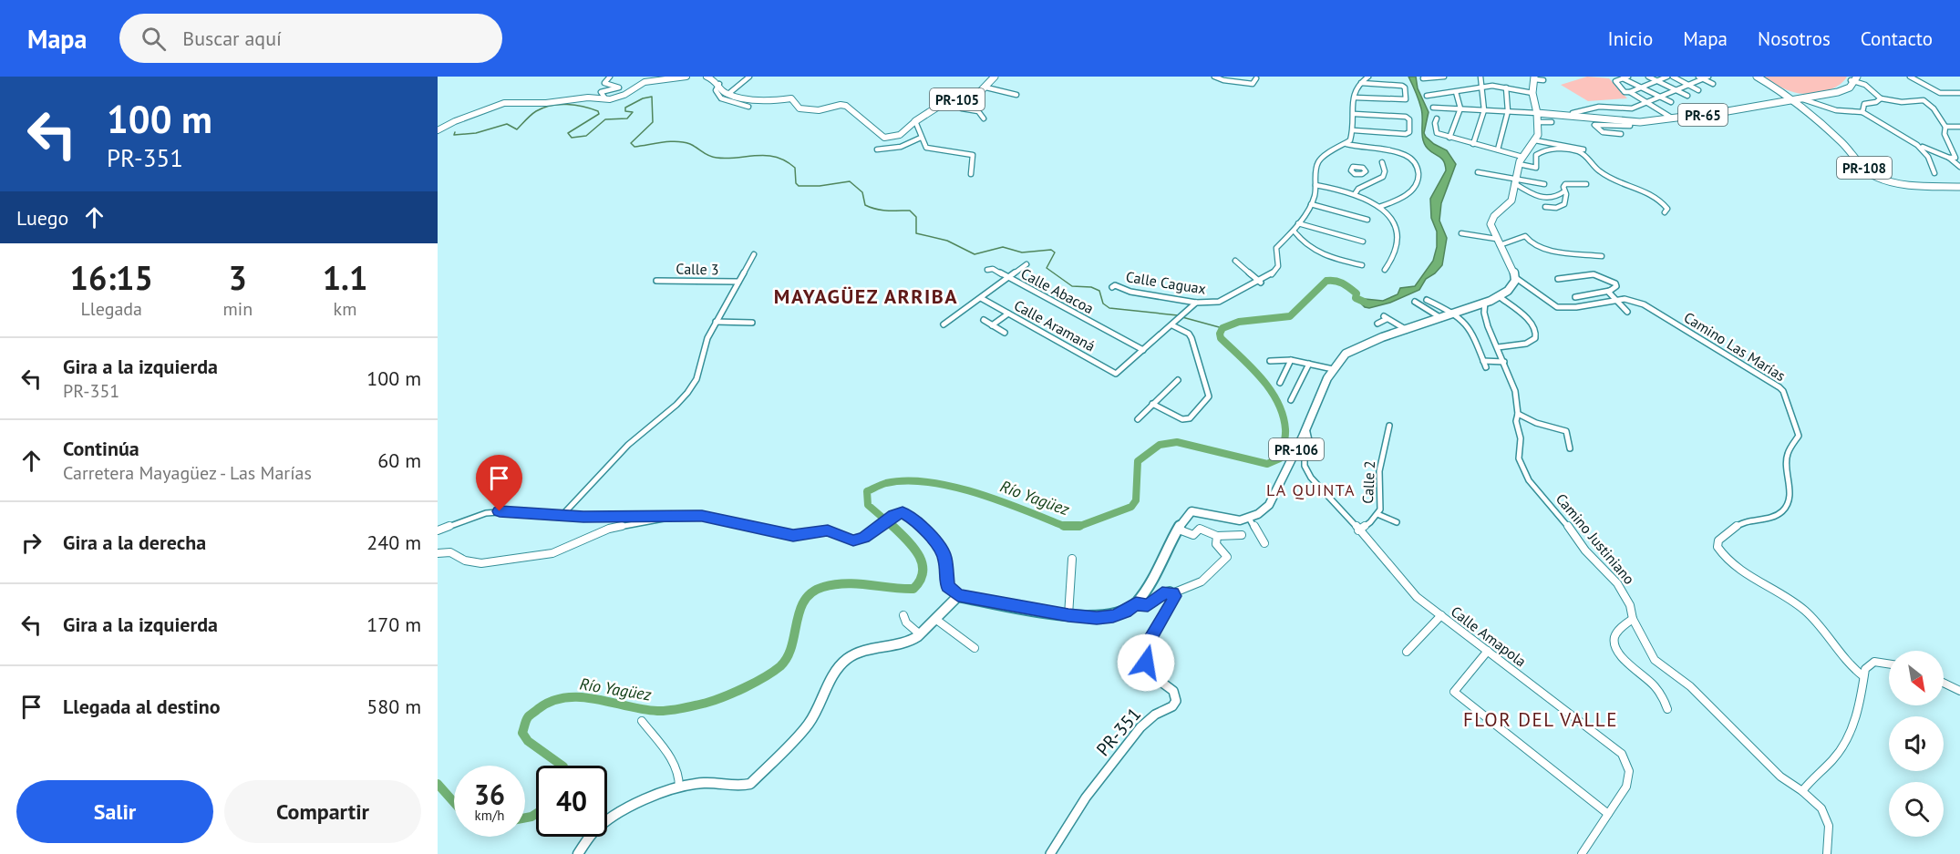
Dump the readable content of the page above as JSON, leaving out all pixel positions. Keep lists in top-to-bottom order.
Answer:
{
  "streets": {
    "main road": [
      "PR-105",
      "PR-65",
      "PR-108",
      "PR-106"
    ],
    "street": [
      "Calle 3",
      "Calle Caguax",
      "Calle Abacoa",
      "Calle Aramaná",
      "Camino Las Marías",
      "Calle 2",
      "Camino Justiniano",
      "Calle Amapola",
      "PR-351"
    ]
  },
  "crossings": [
    ["PR-65", "PR-108"],
    ["Calle Abacoa", "Calle Aramaná"],
    ["Camino Las Marías", "PR-106"],
    ["PR-106", "Camino Justiniano"],
    ["PR-106", "Calle Amapola"],
    ["Calle 2", "Calle Amapola"]
  ],
  "districts": ["MAYAGÜEZ ARRIBA", "LA QUINTA", "FLOR DEL VALLE"],
  "water": ["Río Yagüez"],
  "north": "bottom right",
  "page": {
    "header": "Mapa",
    "search": "Buscar aquí",
    "nav": [
      "Inicio",
      "Mapa",
      "Nosotros",
      "Contacto"
    ],
    "turn": ["100 m", "PR-351"],
    "then": "Luego",
    "eta": [
      "16:15",
      "Llegada",
      "3",
      "min",
      "1.1",
      "km"
    ],
    "list": [
      {
        "name": "Gira a la izquierda",
        "note": "PR-351",
        "value": "100 m"
      },
      {
        "name": "Continúa",
        "note": "Carretera Mayagüez - Las Marías",
        "value": "60 m"
      },
      {
        "name": "Gira a la derecha",
        "value": "240 m"
      },
      {
        "name": "Gira a la izquierda",
        "value": "170 m"
      },
      {
        "name": "Llegada al destino",
        "value": "580 m"
      }
    ],
    "speed": "36 km/h",
    "limit": "40",
    "buttons": ["Salir", "Compartir"]
  }
}
